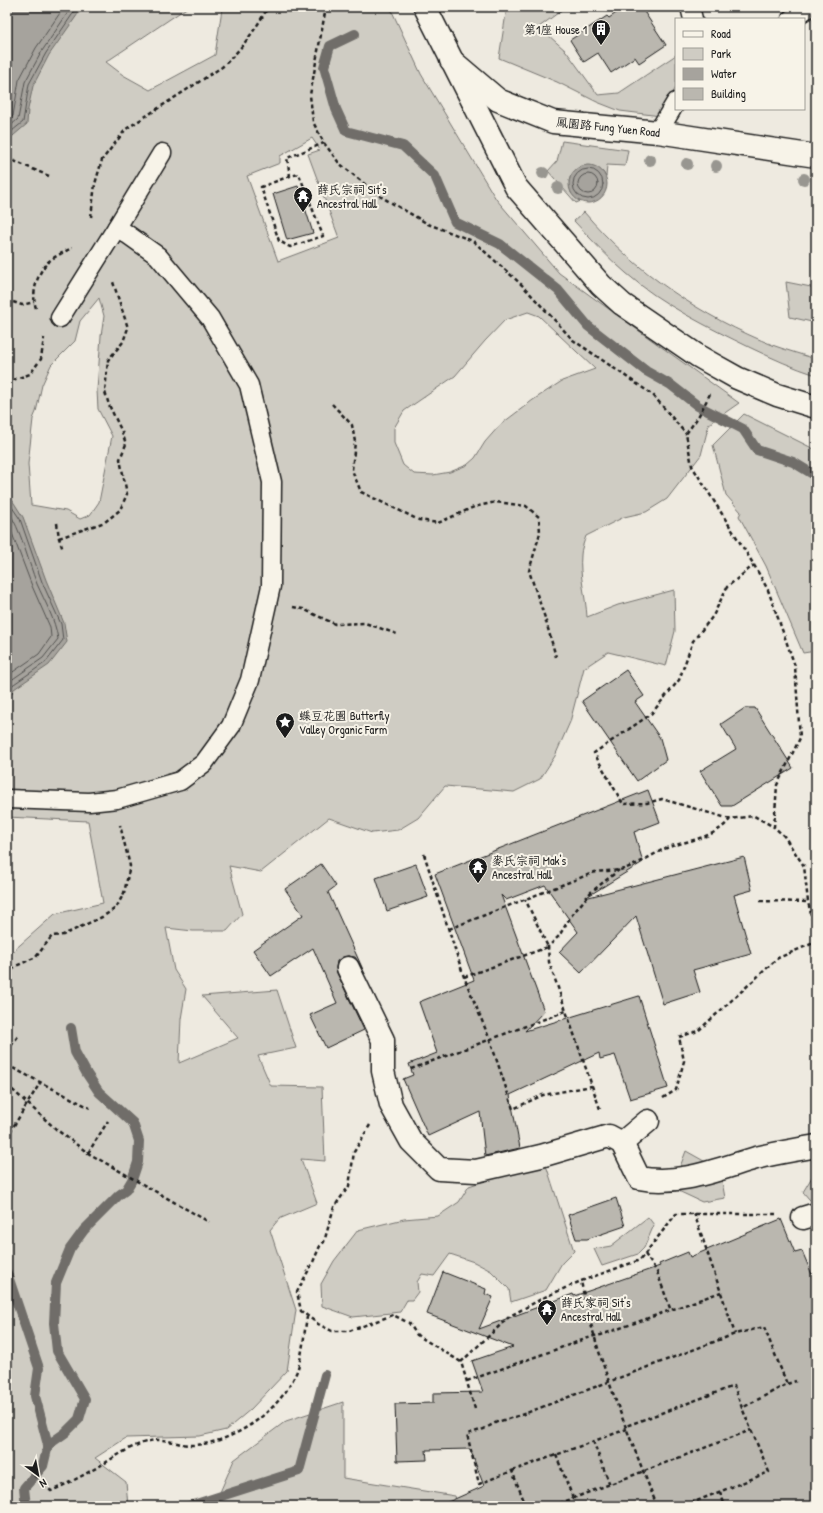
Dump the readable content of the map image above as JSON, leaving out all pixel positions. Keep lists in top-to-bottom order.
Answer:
{
  "streets": {
    "street": ["鳳園路 Fung Yuen Road"]
  },
  "places": {
    "building": ["第1座 House 1"],
    "temple": ["薛氏宗祠 Sit's Ancestral Hall", "麥氏宗祠 Mak's Ancestral Hall", "薛氏家祠 Sit's Ancestral Hall"],
    "place": ["蝶豆花園 Butterfly Valley Organic Farm"]
  },
  "legend": [
    "Road",
    "Park",
    "Water",
    "Building"
  ],
  "north": "bottom right"
}
